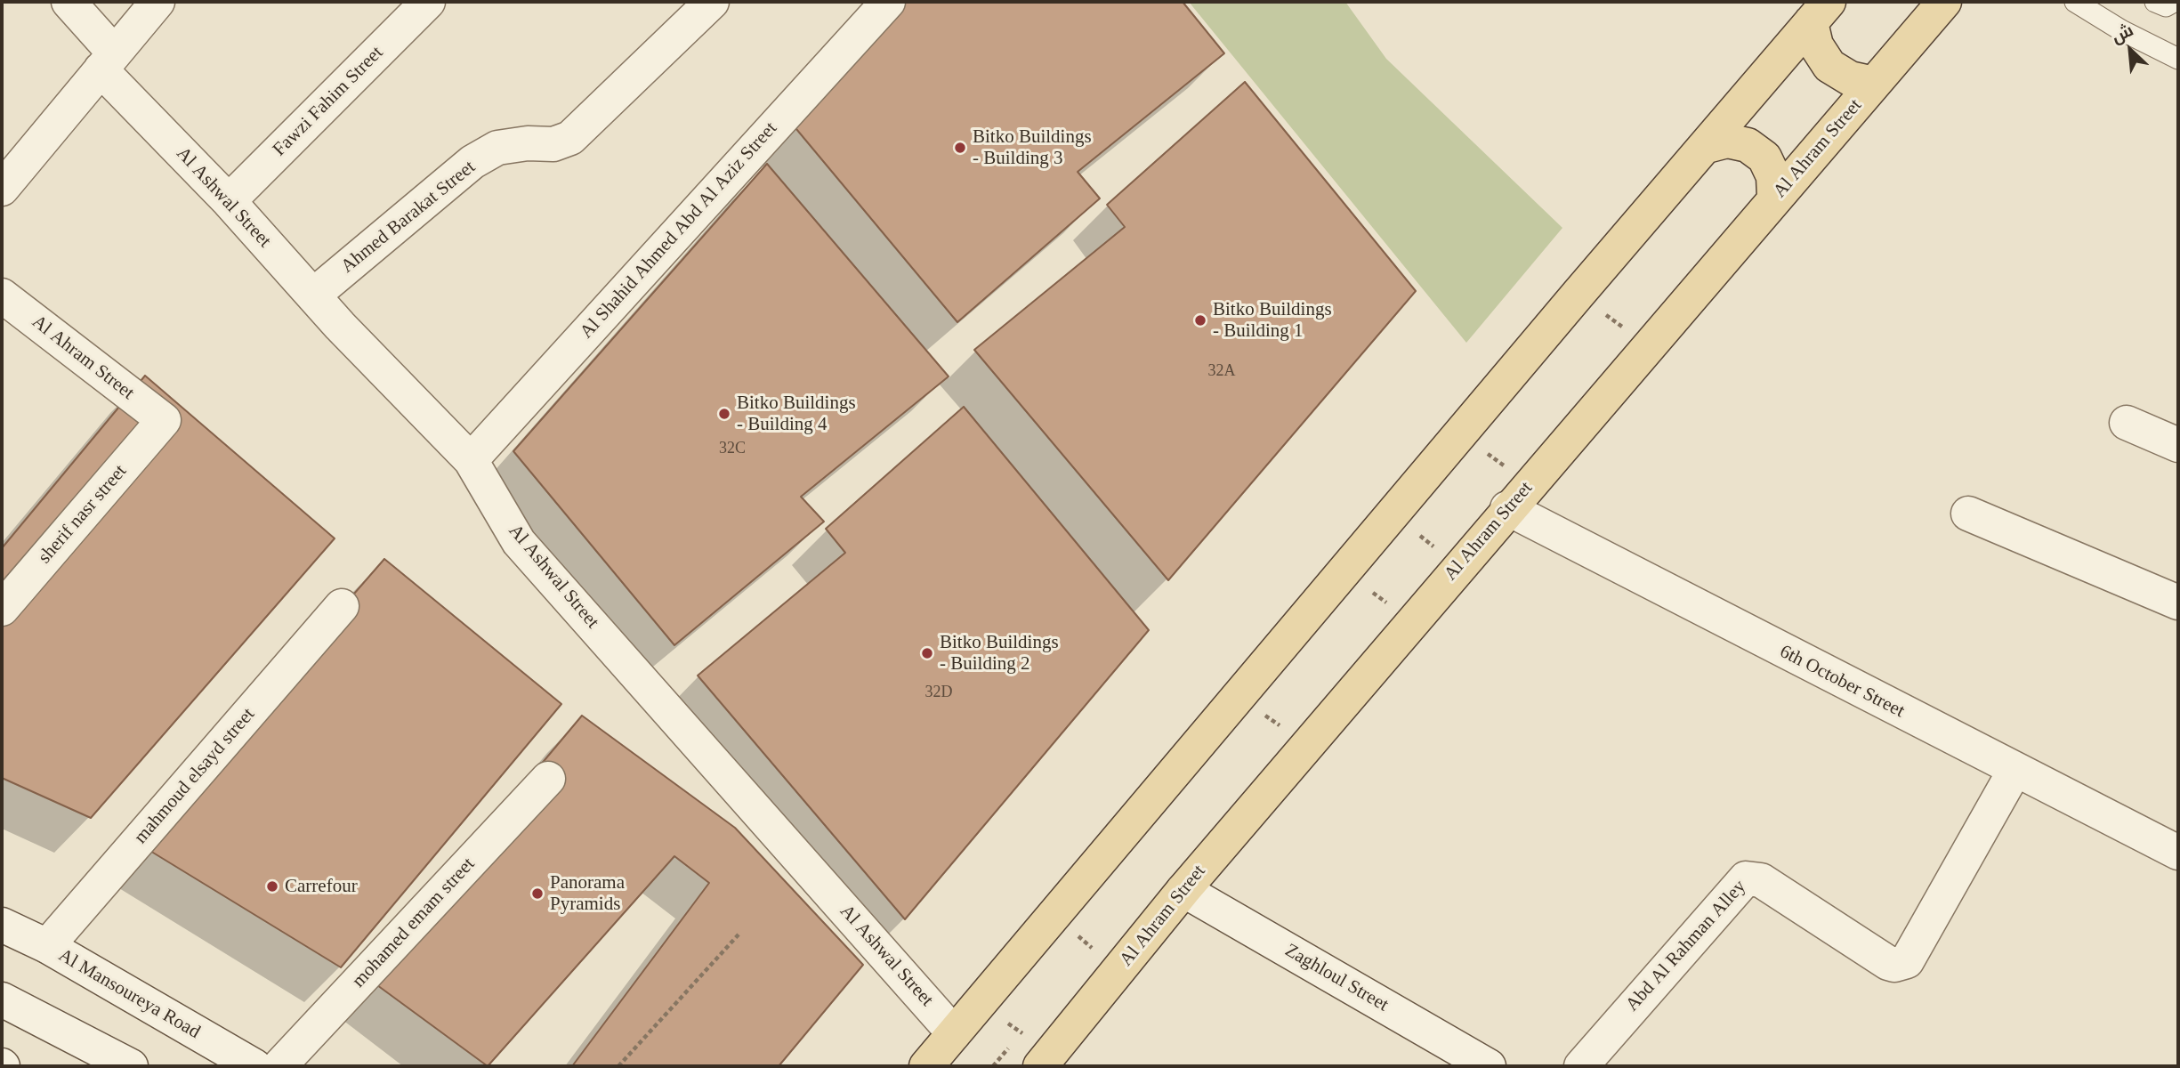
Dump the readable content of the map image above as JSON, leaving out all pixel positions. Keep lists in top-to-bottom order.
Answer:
{
  "streets": {
    "main road": ["Al Ahram Street"],
    "street": [
      "Fawzi Fahim Street",
      "Al Ashwal Street",
      "Ahmed Barakat Street",
      "Al Shahid Ahmed Abd Al Aziz Street",
      "sherif nasr street",
      "6th October Street",
      "mahmoud elsayd street",
      "mohamed emam street",
      "Abd Al Rahman Alley",
      "Zaghloul Street",
      "Al Mansoureya Road"
    ]
  },
  "crossings": [
    ["Fawzi Fahim Street", "Al Ashwal Street"],
    ["Al Ahram Street", "sherif nasr street"],
    ["Al Ahram Street", "6th October Street"],
    ["Al Ahram Street", "Zaghloul Street"],
    ["Al Ashwal Street", "Ahmed Barakat Street"],
    ["Al Ashwal Street", "Al Shahid Ahmed Abd Al Aziz Street"],
    ["6th October Street", "Abd Al Rahman Alley"],
    ["mahmoud elsayd street", "Al Mansoureya Road"]
  ],
  "places": [
    "Bitko Buildings - Building 3",
    "Bitko Buildings - Building 1",
    "Bitko Buildings - Building 4",
    "Bitko Buildings - Building 2",
    "Carrefour",
    "Panorama Pyramids"
  ],
  "house_numbers": ["32A", "32C", "32D"],
  "north": "top left"
}
